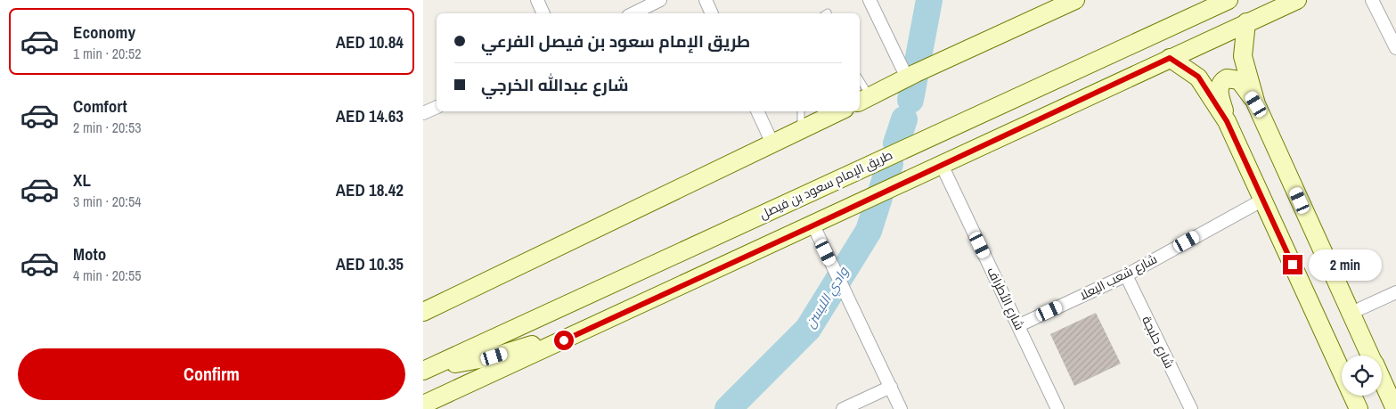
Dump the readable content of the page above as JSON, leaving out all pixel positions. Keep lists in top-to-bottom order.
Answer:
{
  "streets": {
    "street": [
      "طريق الإمام سعود بن فيصل",
      "شارع شعب اليعلا",
      "شارع الأطراف",
      "شارع حلبجة"
    ]
  },
  "crossings": [
    ["شارع شعب اليعلا", "شارع الأطراف"],
    ["شارع شعب اليعلا", "شارع حلبجة"]
  ],
  "water": ["وادي الليسن"],
  "page": {
    "list": [
      {
        "name": "Economy",
        "note": "1 min · 20:52",
        "value": "AED 10.84"
      },
      {
        "name": "Comfort",
        "note": "2 min · 20:53",
        "value": "AED 14.63"
      },
      {
        "name": "XL",
        "note": "3 min · 20:54",
        "value": "AED 18.42"
      },
      {
        "name": "Moto",
        "note": "4 min · 20:55",
        "value": "AED 10.35"
      }
    ],
    "banner": ["طريق الإمام سعود بن فيصل الفرعي", "شارع عبدالله الخرجي"],
    "bubble": "2 min",
    "buttons": "Confirm"
  }
}
